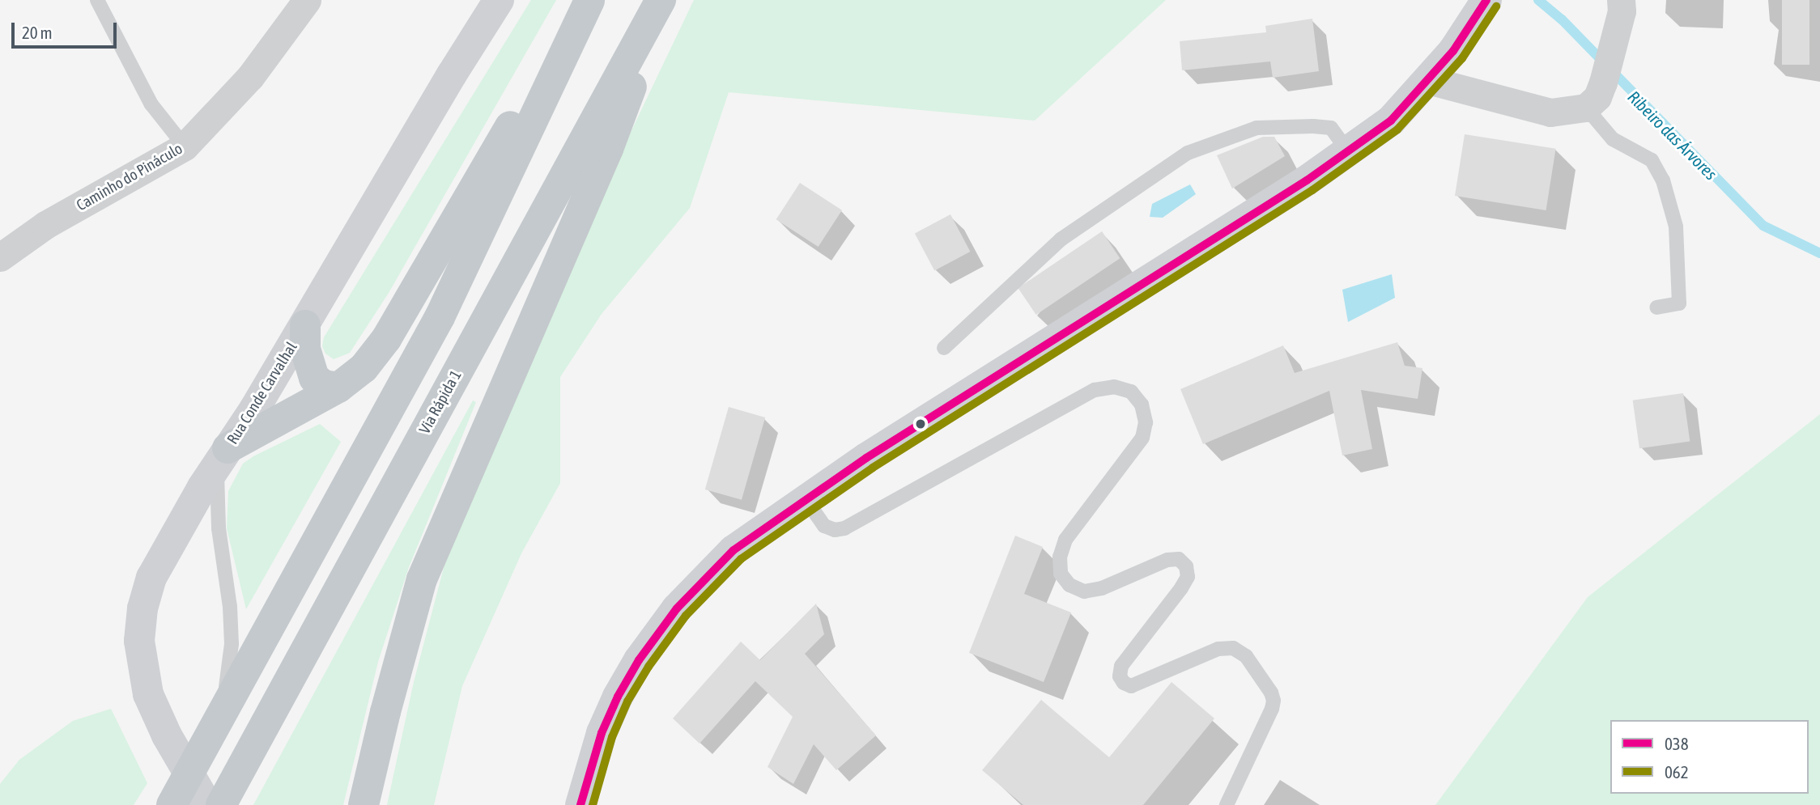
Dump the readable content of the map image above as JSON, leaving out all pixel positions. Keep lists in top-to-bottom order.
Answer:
{
  "streets": {
    "highway": ["Via Rápida 1"],
    "main road": ["Rua Conde Carvalhal"],
    "street": ["Caminho do Pináculo"]
  },
  "water": ["Ribeiro das Árvores"],
  "lines": ["transit line 038", "transit line 062"],
  "legend": ["038", "062"],
  "scale_bar": "20 m"
}
